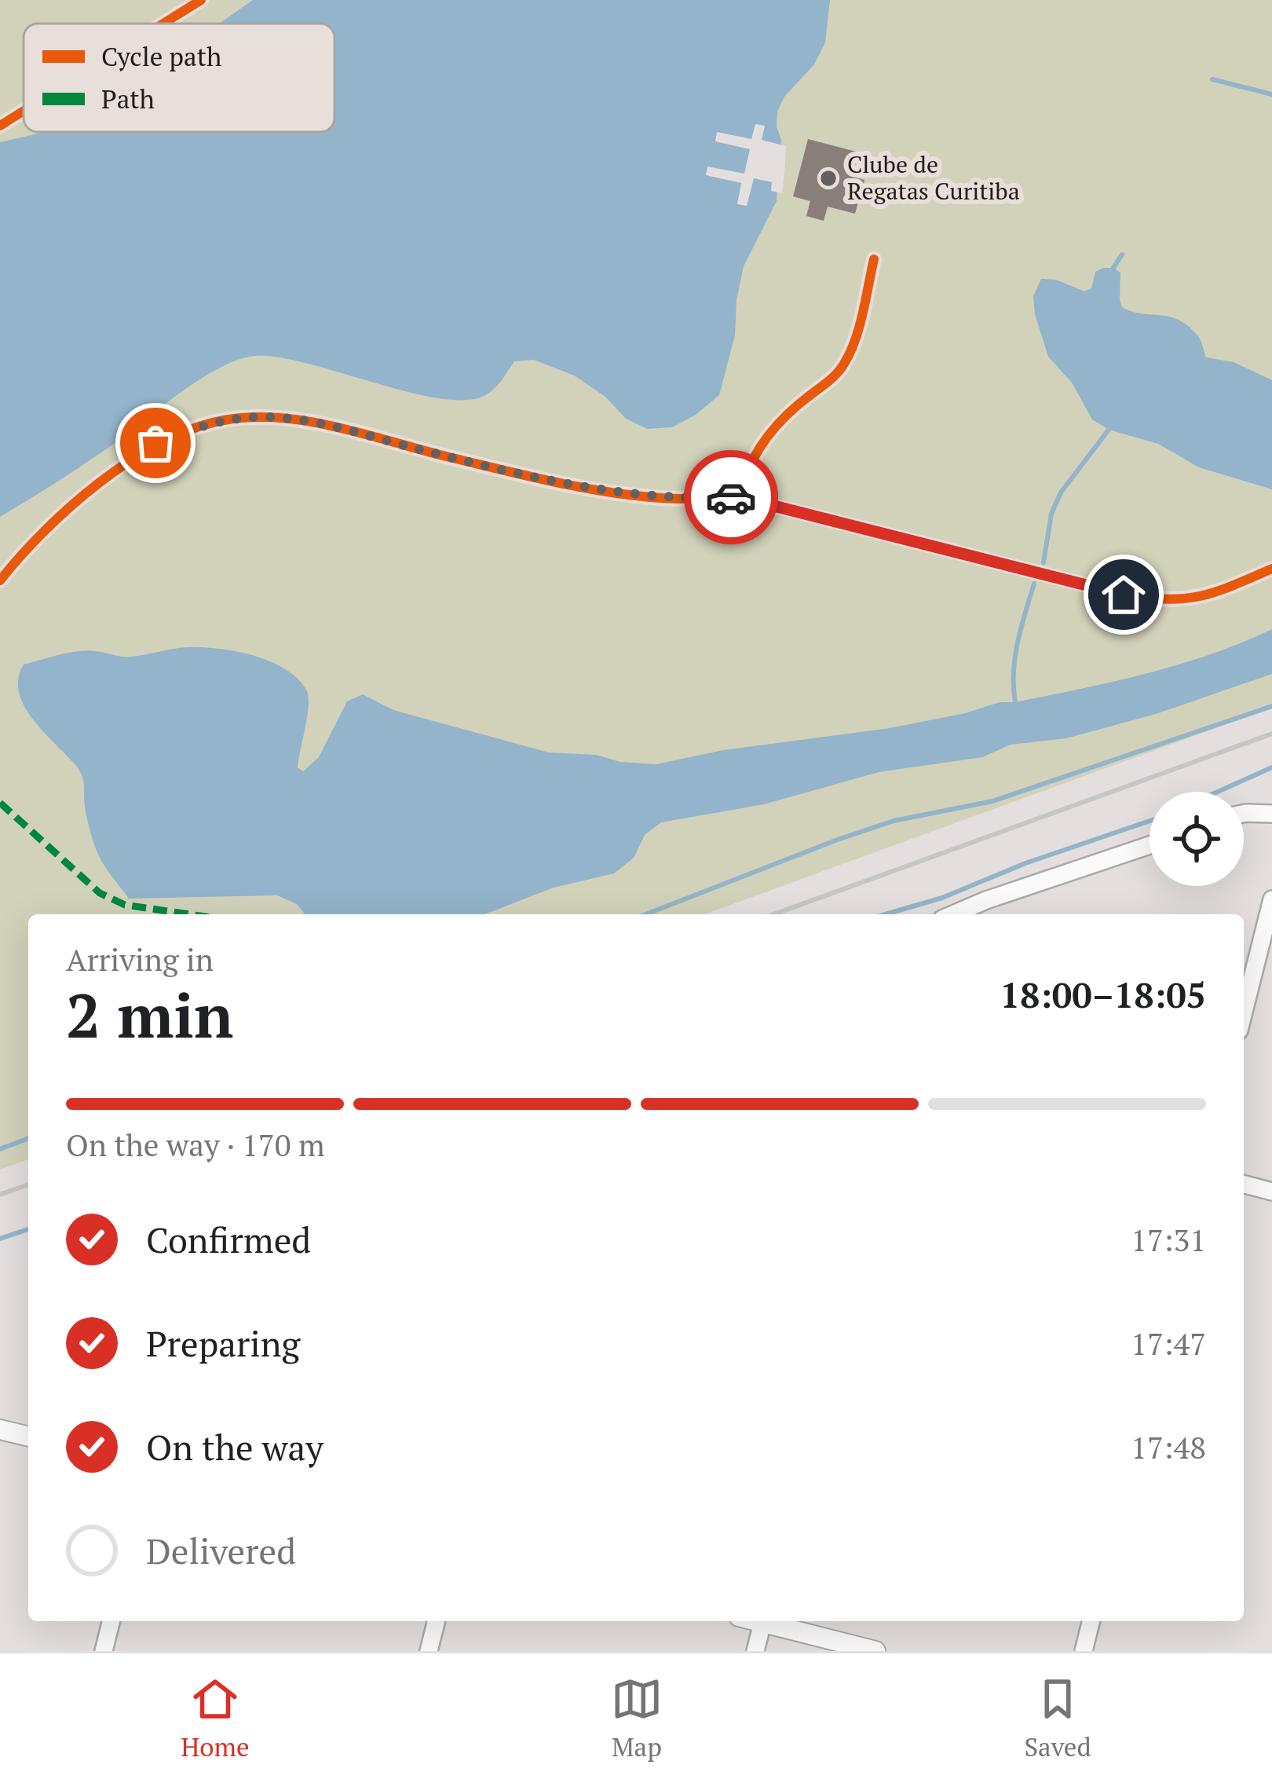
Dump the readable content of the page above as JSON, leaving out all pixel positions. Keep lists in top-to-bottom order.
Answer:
{
  "places": ["Clube de Regatas Curitiba"],
  "legend": ["Cycle path", "Path"],
  "page": {
    "heading": ["2 min", "Arriving in", "18:00–18:05"],
    "bar": "On the way · 170 m",
    "list": [
      ["Confirmed", "17:31"],
      ["Preparing", "17:47"],
      ["On the way", "17:48"],
      "Delivered"
    ],
    "tabs": ["Home", "Map", "Saved"]
  }
}
